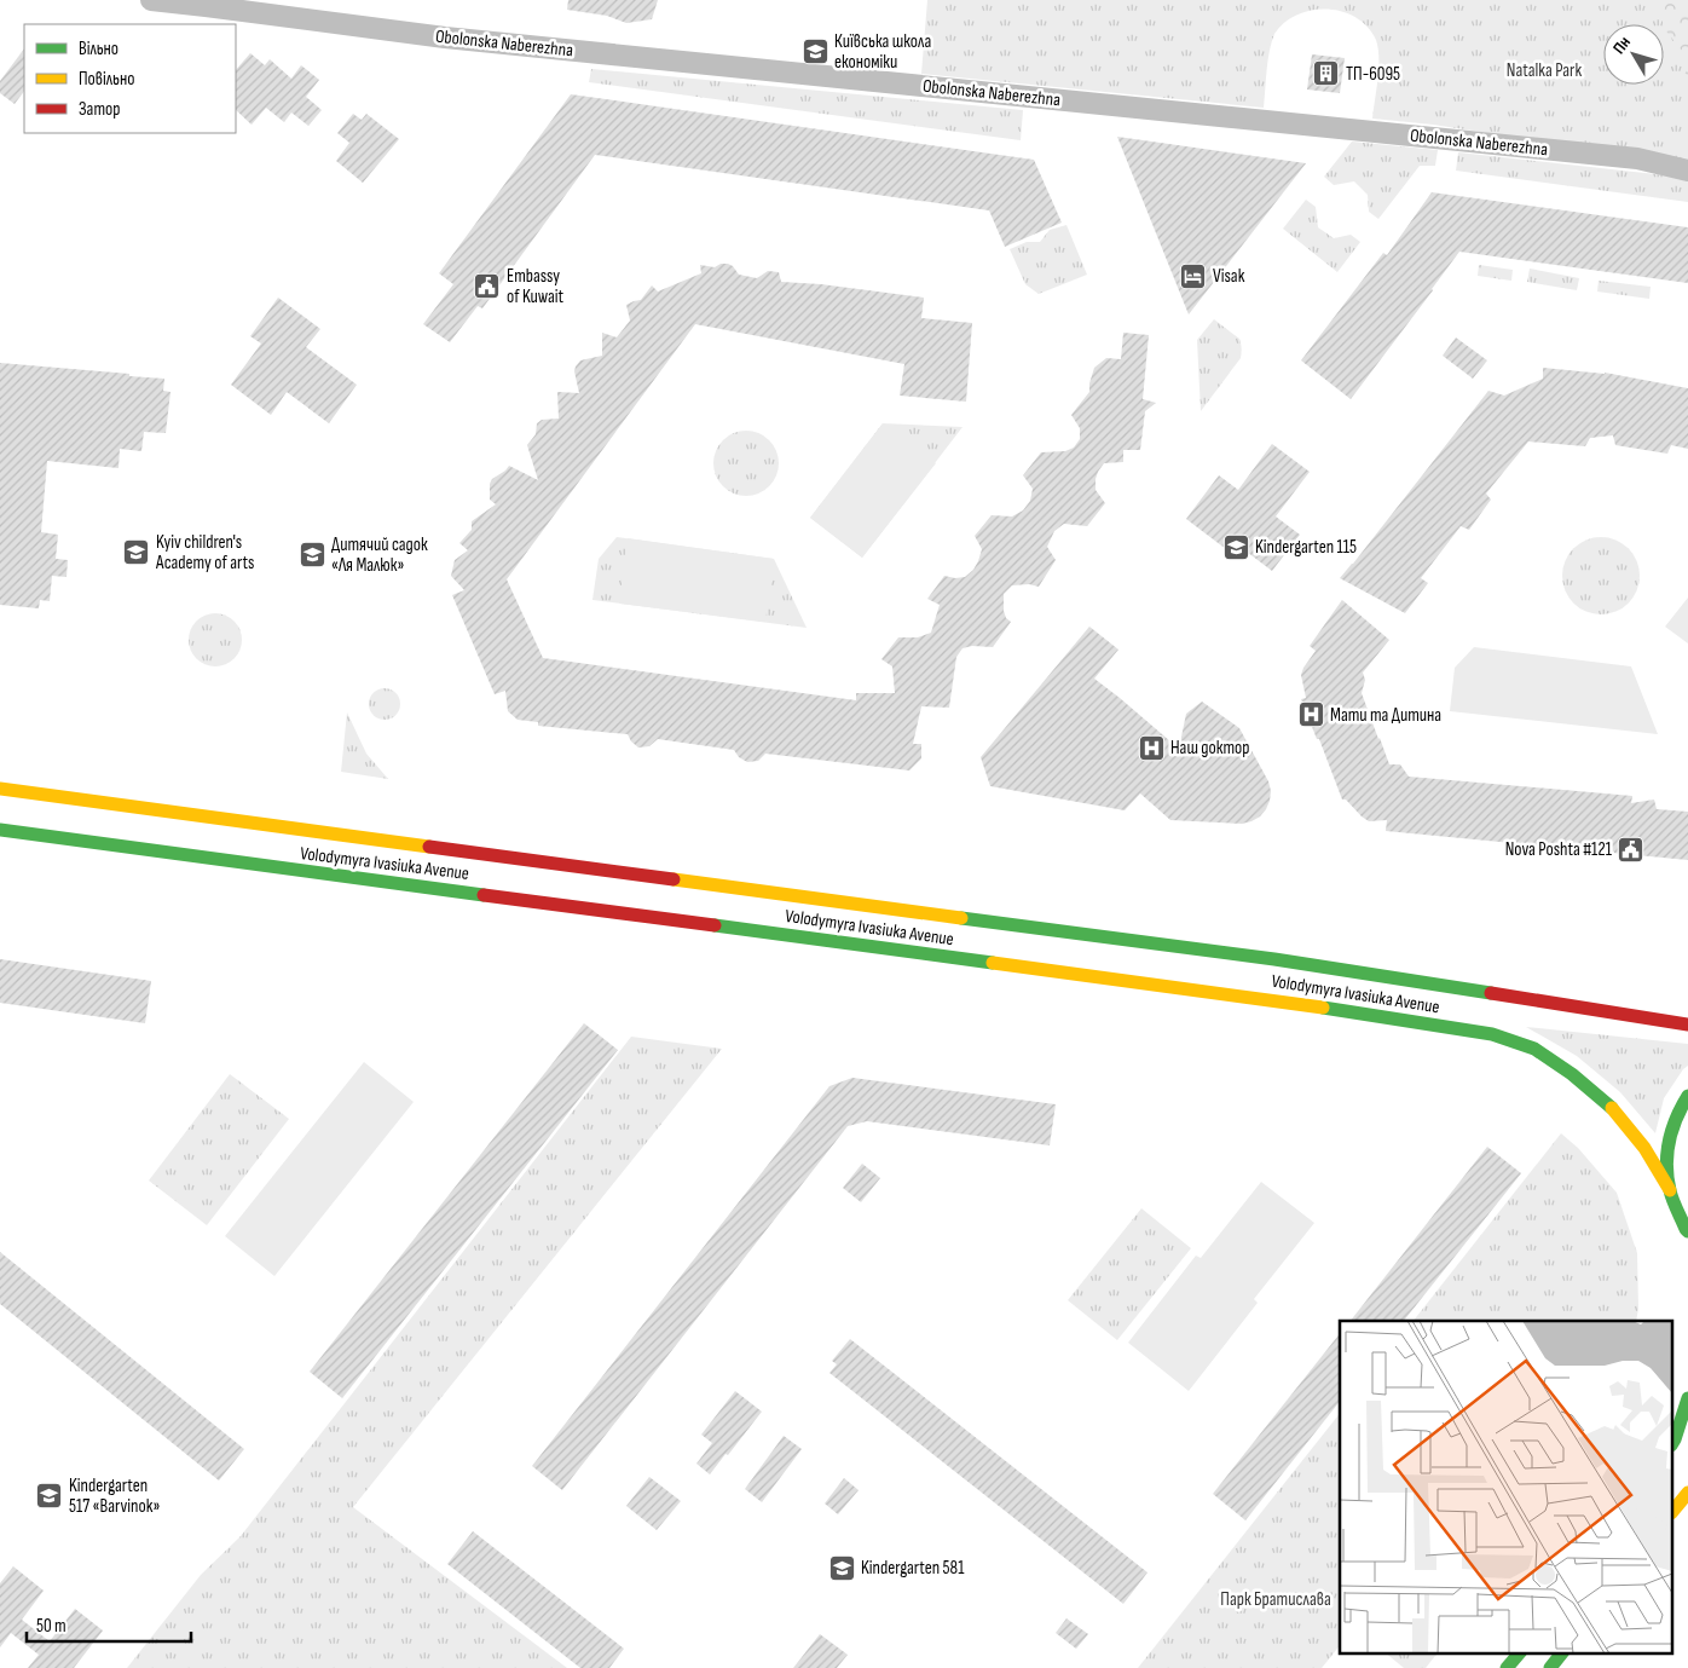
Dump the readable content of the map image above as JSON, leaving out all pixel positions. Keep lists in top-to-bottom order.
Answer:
{
  "streets": {
    "main road": ["Volodymyra Ivasiuka Avenue"],
    "street": ["Obolonska Naberezhna"]
  },
  "parks": ["Natalka Park", "Парк Братислава"],
  "places": {
    "school or university": [
      "Київська школа економіки",
      "Kindergarten 115",
      "Kyiv children's Academy of arts",
      "Дитячий садок «Ля Малюк»",
      "Kindergarten 517 «Barvinok»",
      "Kindergarten 581"
    ],
    "building": ["ТП-6095"],
    "hotel": ["Visak"],
    "public building": ["Embassy of Kuwait", "Nova Poshta #121"],
    "hospital": ["Мати та Дитина", "Наш доктор"]
  },
  "legend": ["Вільно", "Повільно", "Затор"],
  "scale_bar": "50 m",
  "north": "top left"
}
